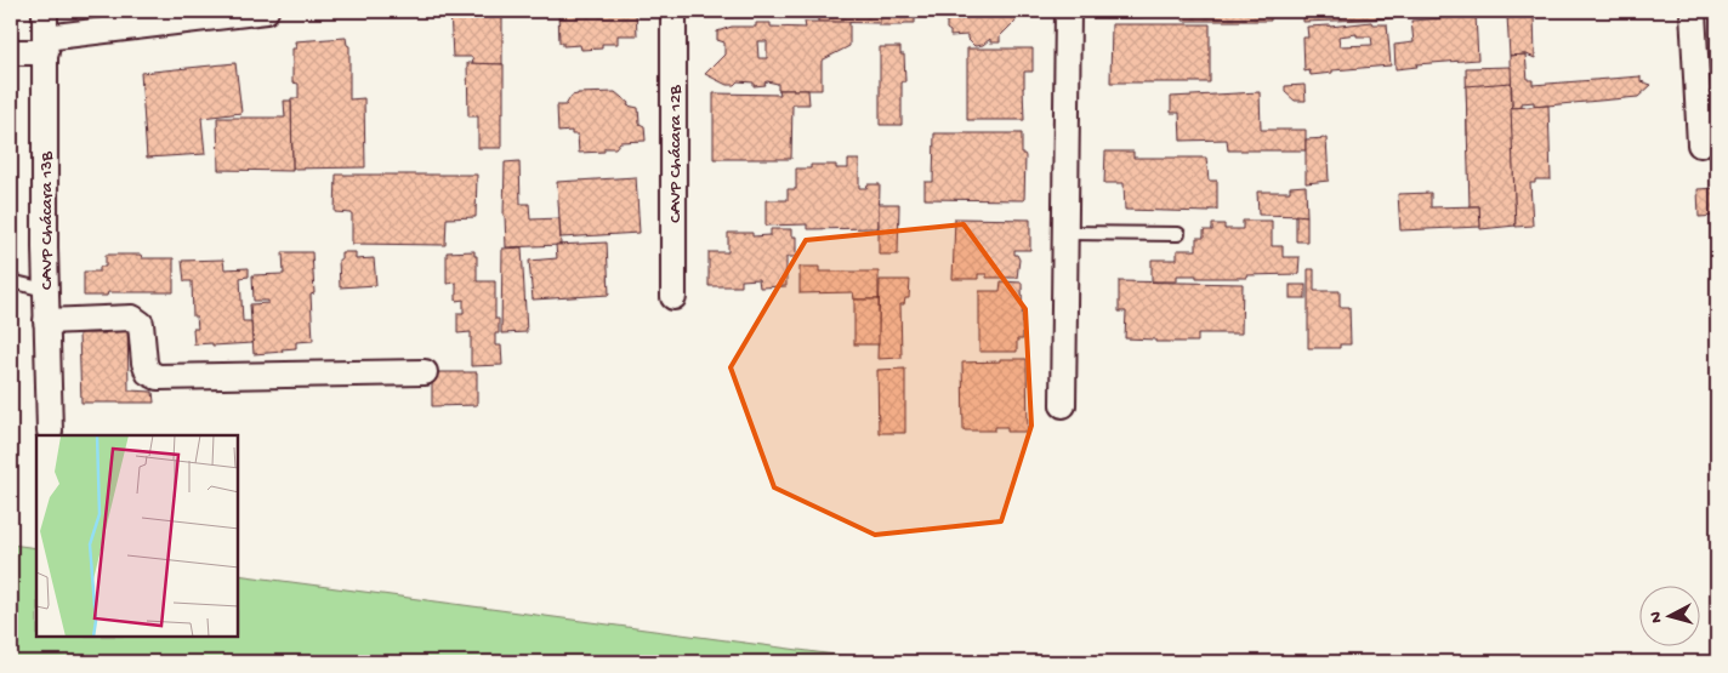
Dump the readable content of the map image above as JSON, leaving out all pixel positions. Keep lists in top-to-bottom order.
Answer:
{
  "streets": {
    "street": ["CAVP Chácara 12B", "CAVP Chácara 13B"]
  },
  "north": "left"
}
